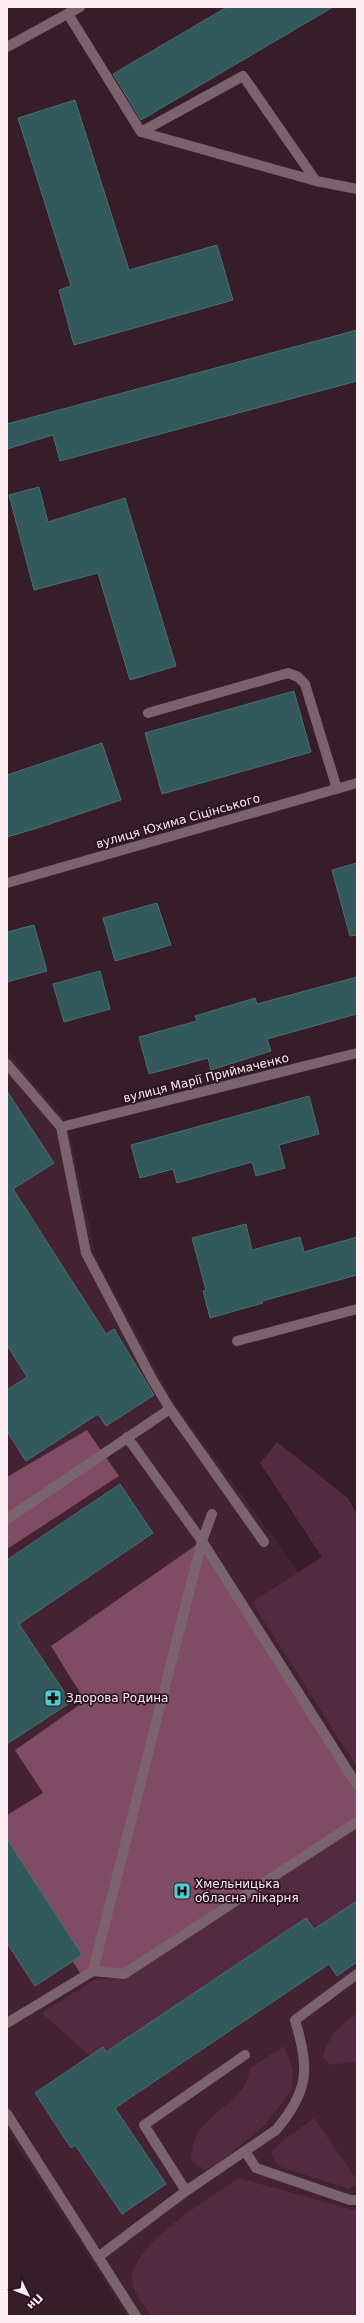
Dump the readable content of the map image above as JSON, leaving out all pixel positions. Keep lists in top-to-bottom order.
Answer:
{
  "streets": {
    "street": ["вулиця Юхима Сіцінського", "вулиця Марії Приймаченко"]
  },
  "places": {
    "pharmacy": ["Здорова Родина"],
    "hospital": ["Хмельницька обласна лікарня"]
  },
  "north": "bottom right"
}
